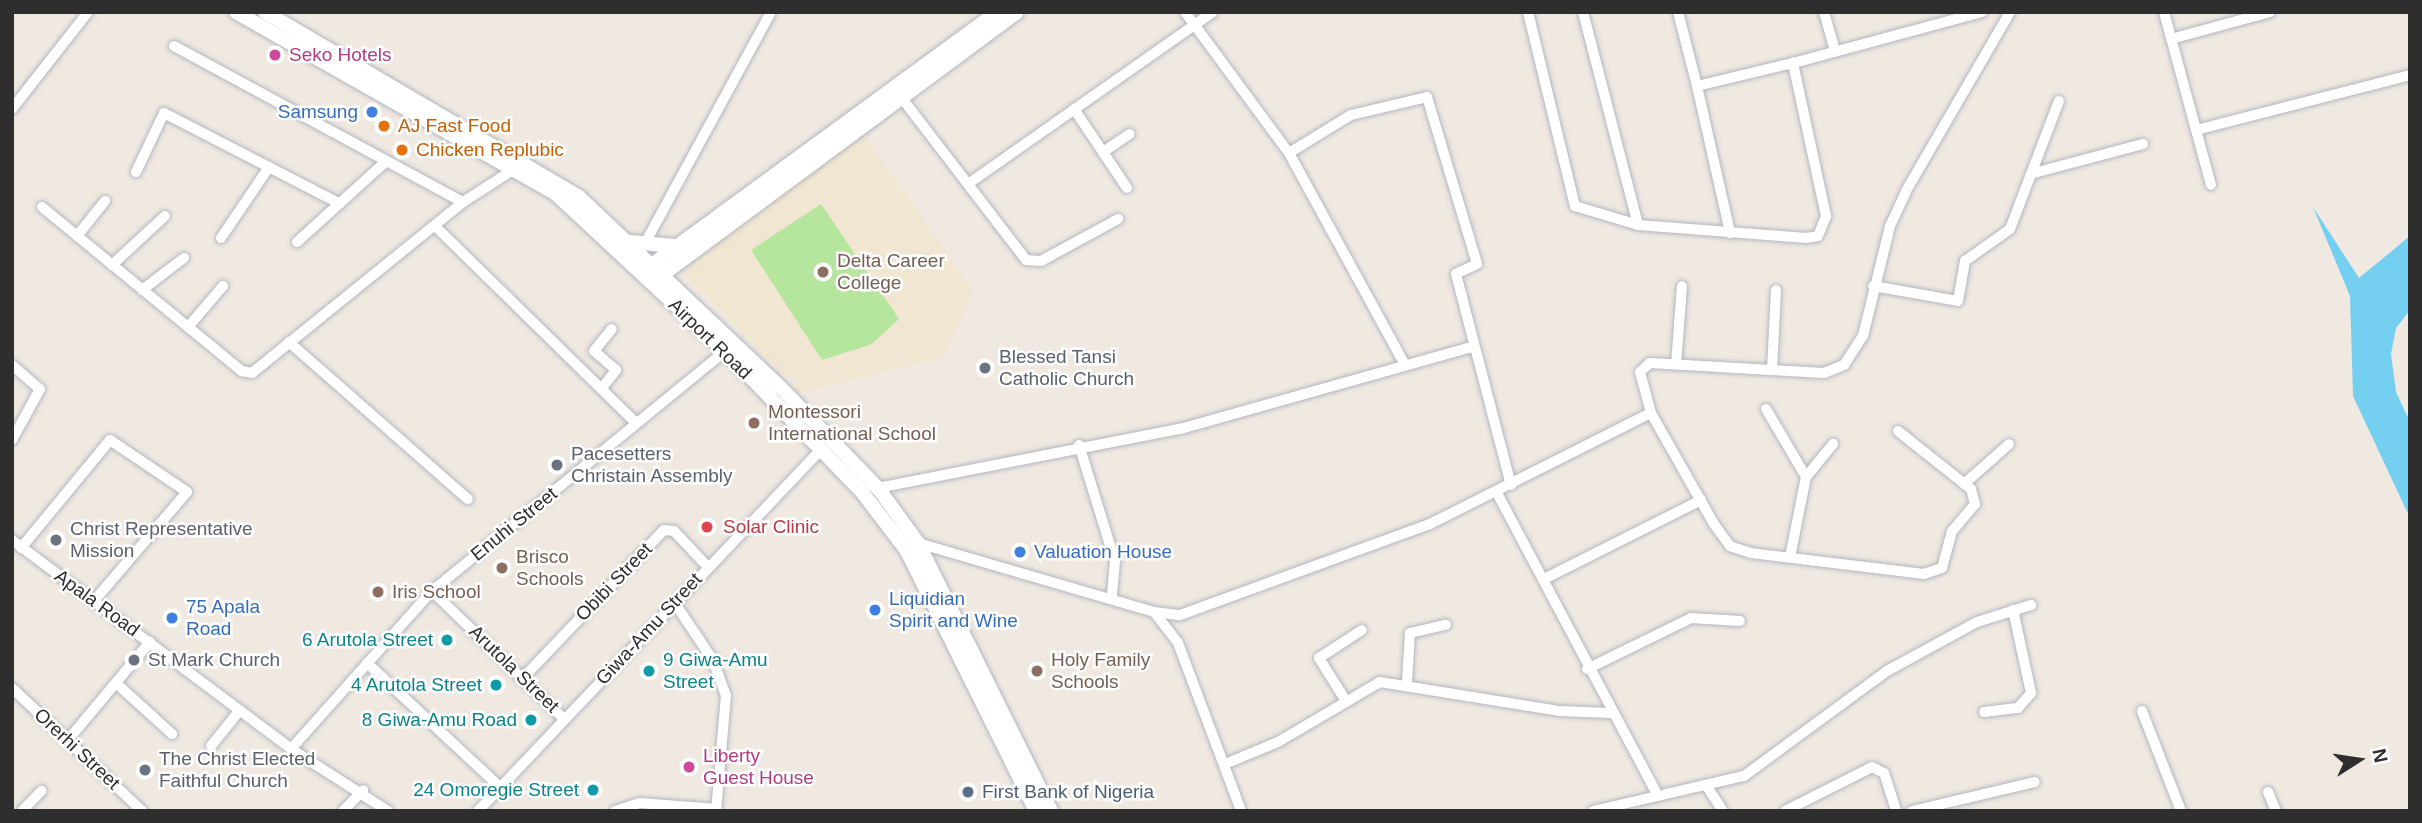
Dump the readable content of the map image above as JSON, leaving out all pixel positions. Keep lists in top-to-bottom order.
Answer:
{
  "streets": {
    "main road": ["Airport Road"],
    "street": [
      "Enuhi Street",
      "Obibi Street",
      "Apala Road",
      "Giwa-Amu Street",
      "Arutola Street",
      "Orerhi Street"
    ]
  },
  "crossings": [
    ["Airport Road", "Enuhi Street"],
    ["Airport Road", "Giwa-Amu Street"],
    ["Enuhi Street", "Apala Road"],
    ["Enuhi Street", "Arutola Street"],
    ["Obibi Street", "Giwa-Amu Street"],
    ["Obibi Street", "Arutola Street"],
    ["Giwa-Amu Street", "Arutola Street"]
  ],
  "places": [
    "Seko Hotels",
    "Samsung",
    "AJ Fast Food",
    "Chicken Replubic",
    "Delta Career College",
    "Blessed Tansi Catholic Church",
    "Montessori International School",
    "Pacesetters Christain Assembly",
    "Solar Clinic",
    "Christ Representative Mission",
    "Valuation House",
    "Brisco Schools",
    "Iris School",
    "Liquidian Spirit and Wine",
    "75 Apala Road",
    "6 Arutola Street",
    "St Mark Church",
    "9 Giwa-Amu Street",
    "Holy Family Schools",
    "4 Arutola Street",
    "8 Giwa-Amu Road",
    "Liberty Guest House",
    "The Christ Elected Faithful Church",
    "24 Omoregie Street",
    "First Bank of Nigeria"
  ],
  "north": "right"
}
